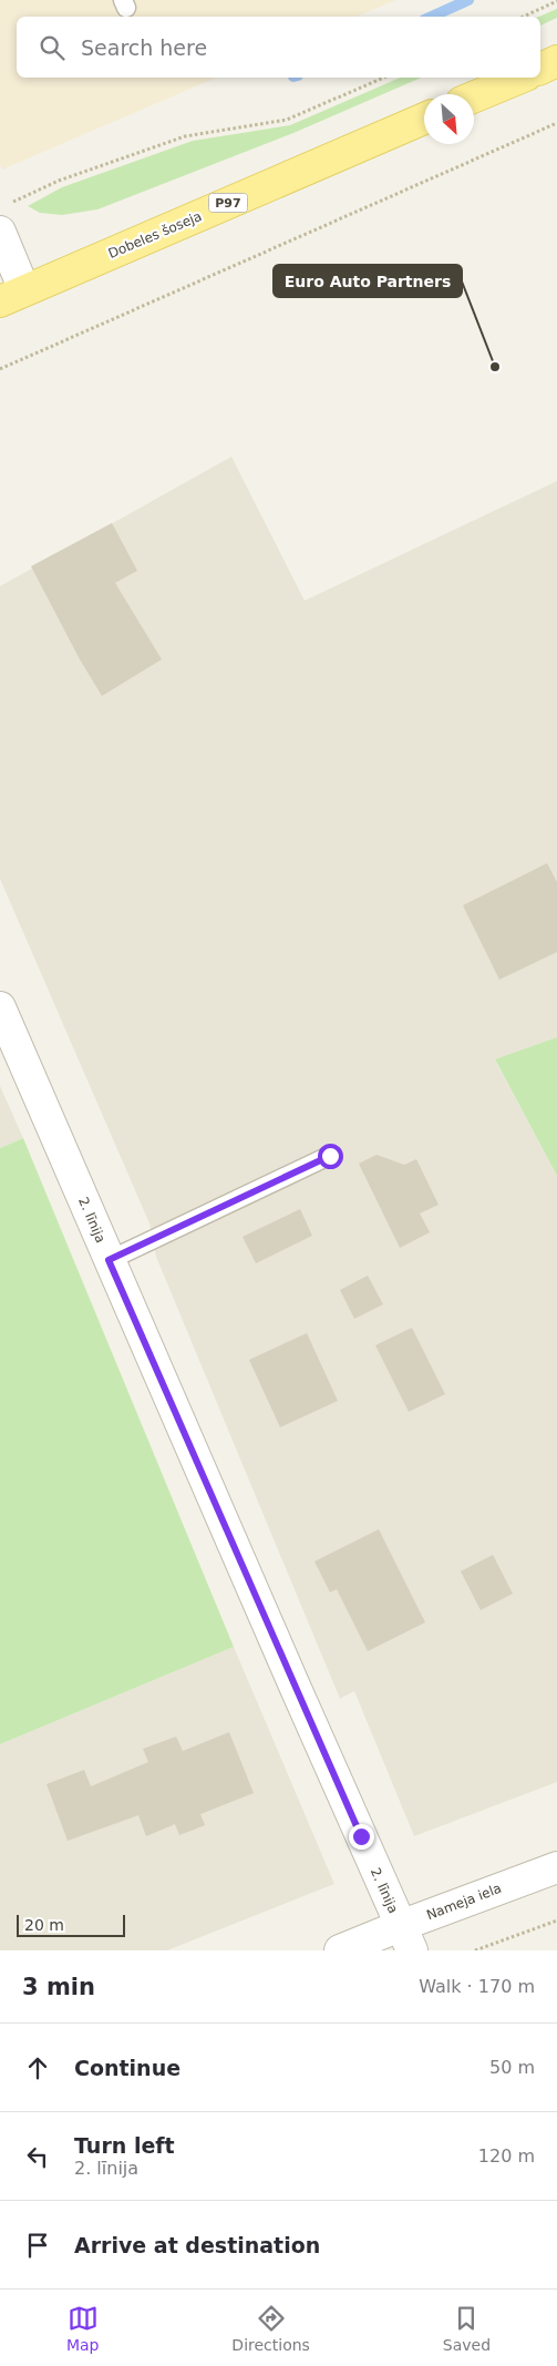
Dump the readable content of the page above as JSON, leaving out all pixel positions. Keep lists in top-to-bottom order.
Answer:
{
  "streets": {
    "main road": ["P97", "Dobeles šoseja"],
    "street": ["2. līnija", "Nameja iela"]
  },
  "crossings": [
    ["2. līnija", "Nameja iela"]
  ],
  "places": ["Euro Auto Partners"],
  "scale_bar": "20 m",
  "north": "bottom right",
  "page": {
    "search": "Search here",
    "scale": "20 m",
    "heading": ["3 min", "Walk · 170 m"],
    "list": [
      ["Continue", "50 m"],
      ["Turn left", "2. līnija", "120 m"],
      "Arrive at destination"
    ],
    "nav": ["Map", "Directions", "Saved"]
  }
}
